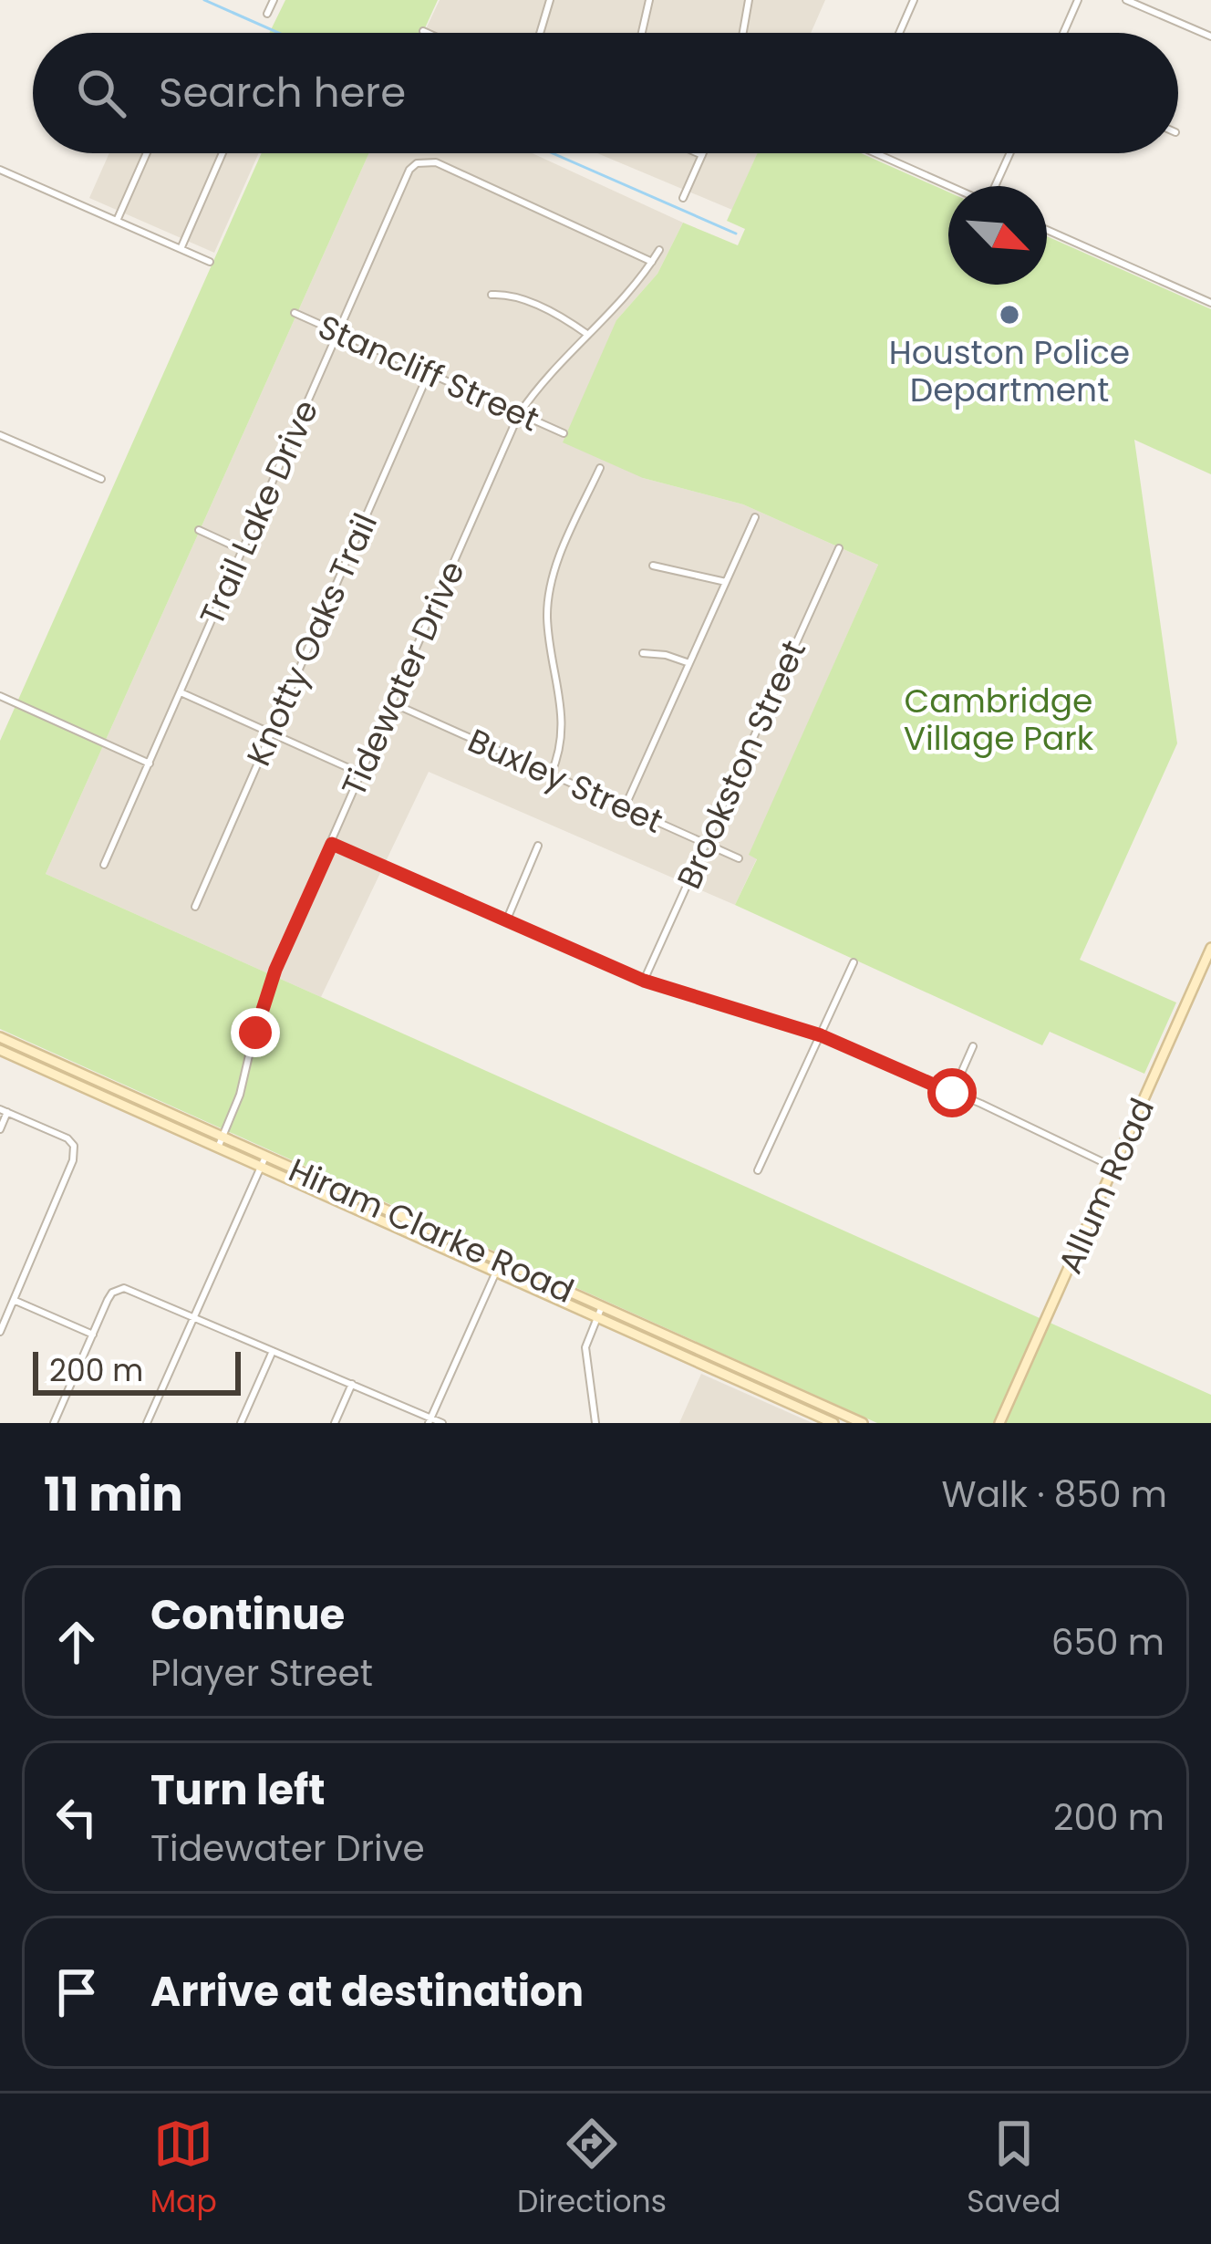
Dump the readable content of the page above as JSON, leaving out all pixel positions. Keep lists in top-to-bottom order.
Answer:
{
  "streets": {
    "main road": ["Allum Road", "Hiram Clarke Road"],
    "street": [
      "Stancliff Street",
      "Trail Lake Drive",
      "Knotty Oaks Trail",
      "Tidewater Drive",
      "Brookston Street",
      "Buxley Street"
    ]
  },
  "crossings": [
    ["Stancliff Street", "Trail Lake Drive"],
    ["Stancliff Street", "Knotty Oaks Trail"],
    ["Stancliff Street", "Tidewater Drive"],
    ["Trail Lake Drive", "Tidewater Drive"],
    ["Tidewater Drive", "Buxley Street"],
    ["Tidewater Drive", "Hiram Clarke Road"],
    ["Brookston Street", "Buxley Street"]
  ],
  "parks": ["Cambridge Village Park"],
  "places": ["Houston Police Department"],
  "scale_bar": "200 m",
  "north": "bottom right",
  "page": {
    "search": "Search here",
    "scale": "200 m",
    "heading": ["11 min", "Walk · 850 m"],
    "list": [
      ["Continue", "Player Street", "650 m"],
      ["Turn left", "Tidewater Drive", "200 m"],
      "Arrive at destination"
    ],
    "nav": ["Map", "Directions", "Saved"]
  }
}
